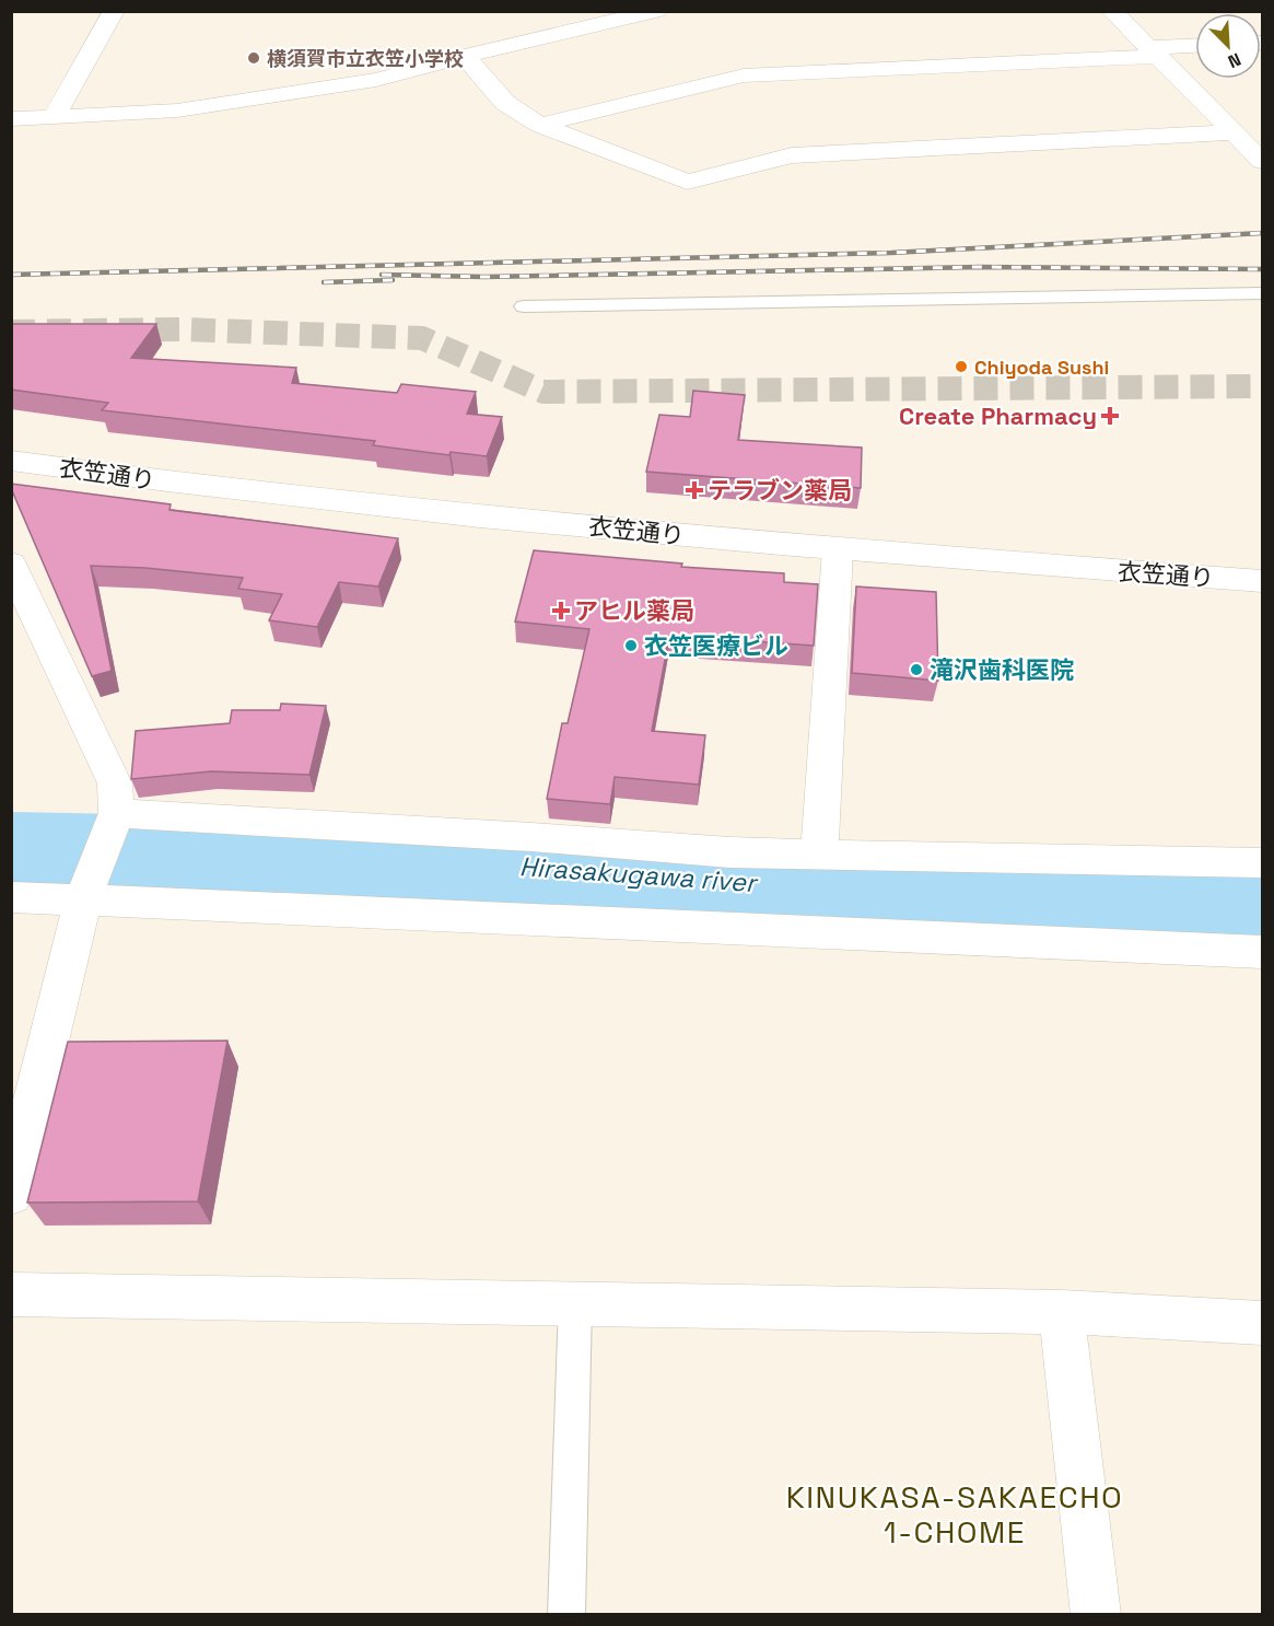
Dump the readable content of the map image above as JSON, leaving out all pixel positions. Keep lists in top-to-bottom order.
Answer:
{
  "streets": {
    "street": ["衣笠通り"]
  },
  "districts": ["KINUKASA-SAKAECHO 1-CHOME"],
  "water": ["Hirasakugawa river"],
  "places": {
    "other": [
      "横須賀市立衣笠小学校",
      "Chiyoda Sushi",
      "衣笠医療ビル",
      "滝沢歯科医院"
    ],
    "health": ["Create Pharmacy", "テラブン薬局", "アヒル薬局"]
  },
  "north": "bottom right"
}
